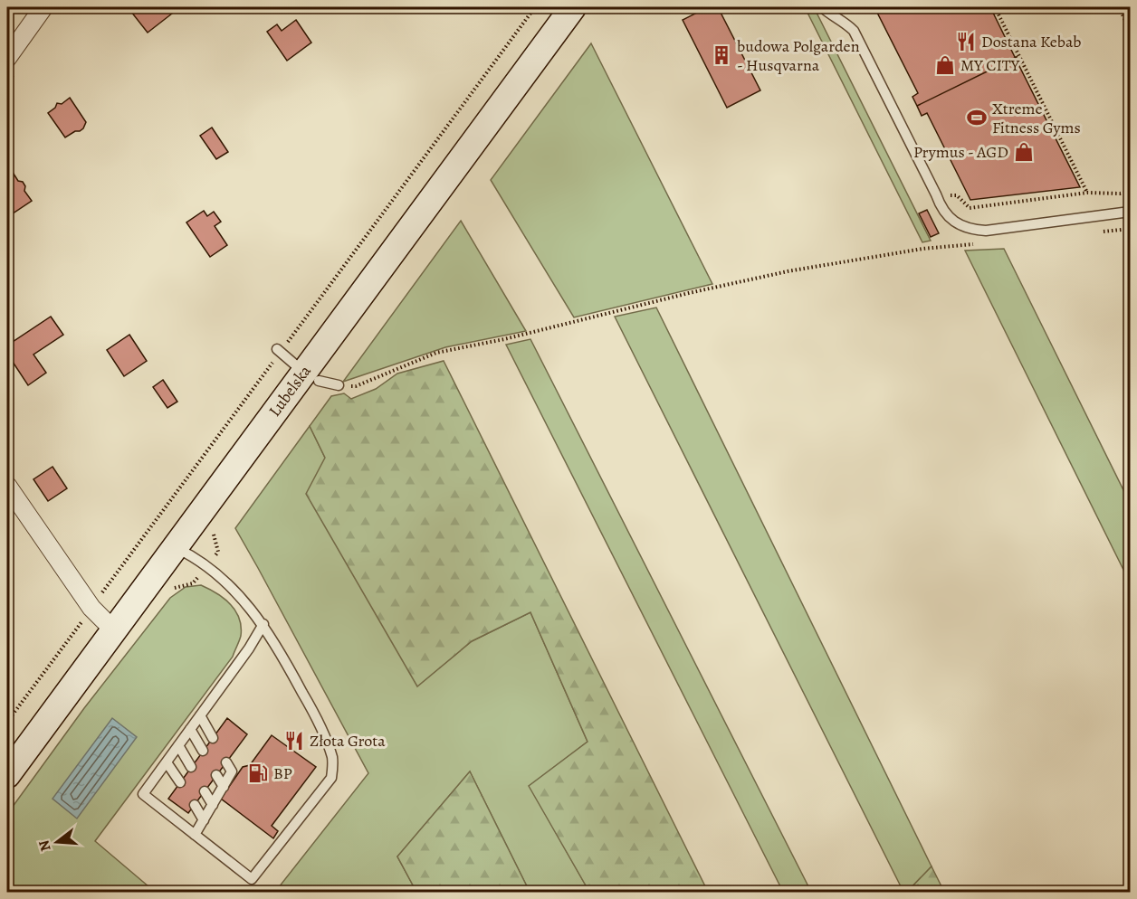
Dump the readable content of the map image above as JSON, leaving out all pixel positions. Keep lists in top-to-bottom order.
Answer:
{
  "streets": {
    "main road": ["Lubelska"]
  },
  "places": {
    "restaurant": ["Dostana Kebab", "Złota Grota"],
    "building": ["budowa Polgarden - Husqvarna"],
    "shop": ["MY CITY", "Prymus - AGD"],
    "sports": ["Xtreme Fitness Gyms"],
    "fuel station": ["BP"]
  },
  "north": "left"
}
